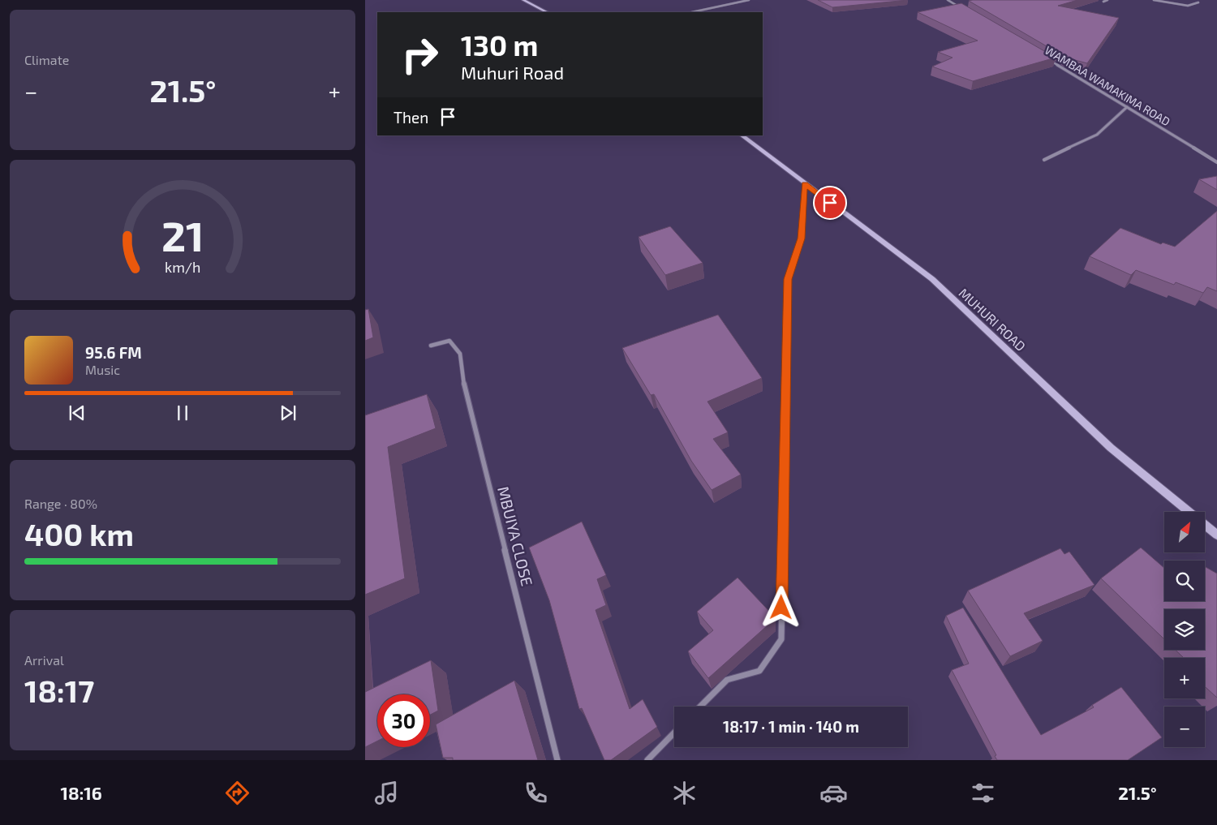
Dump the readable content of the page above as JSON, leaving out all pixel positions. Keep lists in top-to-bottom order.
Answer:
{
  "streets": {
    "main road": ["MUHURI ROAD"],
    "street": ["WAMBAA WAMAKIMA ROAD", "MBUIYA CLOSE"]
  },
  "north": "top right",
  "page": {
    "tile": [
      "Climate",
      ["Range · 80%", "400 km"],
      ["Arrival", "18:17"]
    ],
    "turn": ["130 m", "Muhuri Road"],
    "heat": ["−", "21.5°", "+"],
    "then": "Then",
    "song": ["95.6 FM", "Music"],
    "map_buttons": ["+", "−"],
    "limit": "30",
    "trip": "18:17 · 1 min · 140 m",
    "tabs": ["18:16", "21.5°"],
    "gauge": ["21", "km/h"]
  }
}
